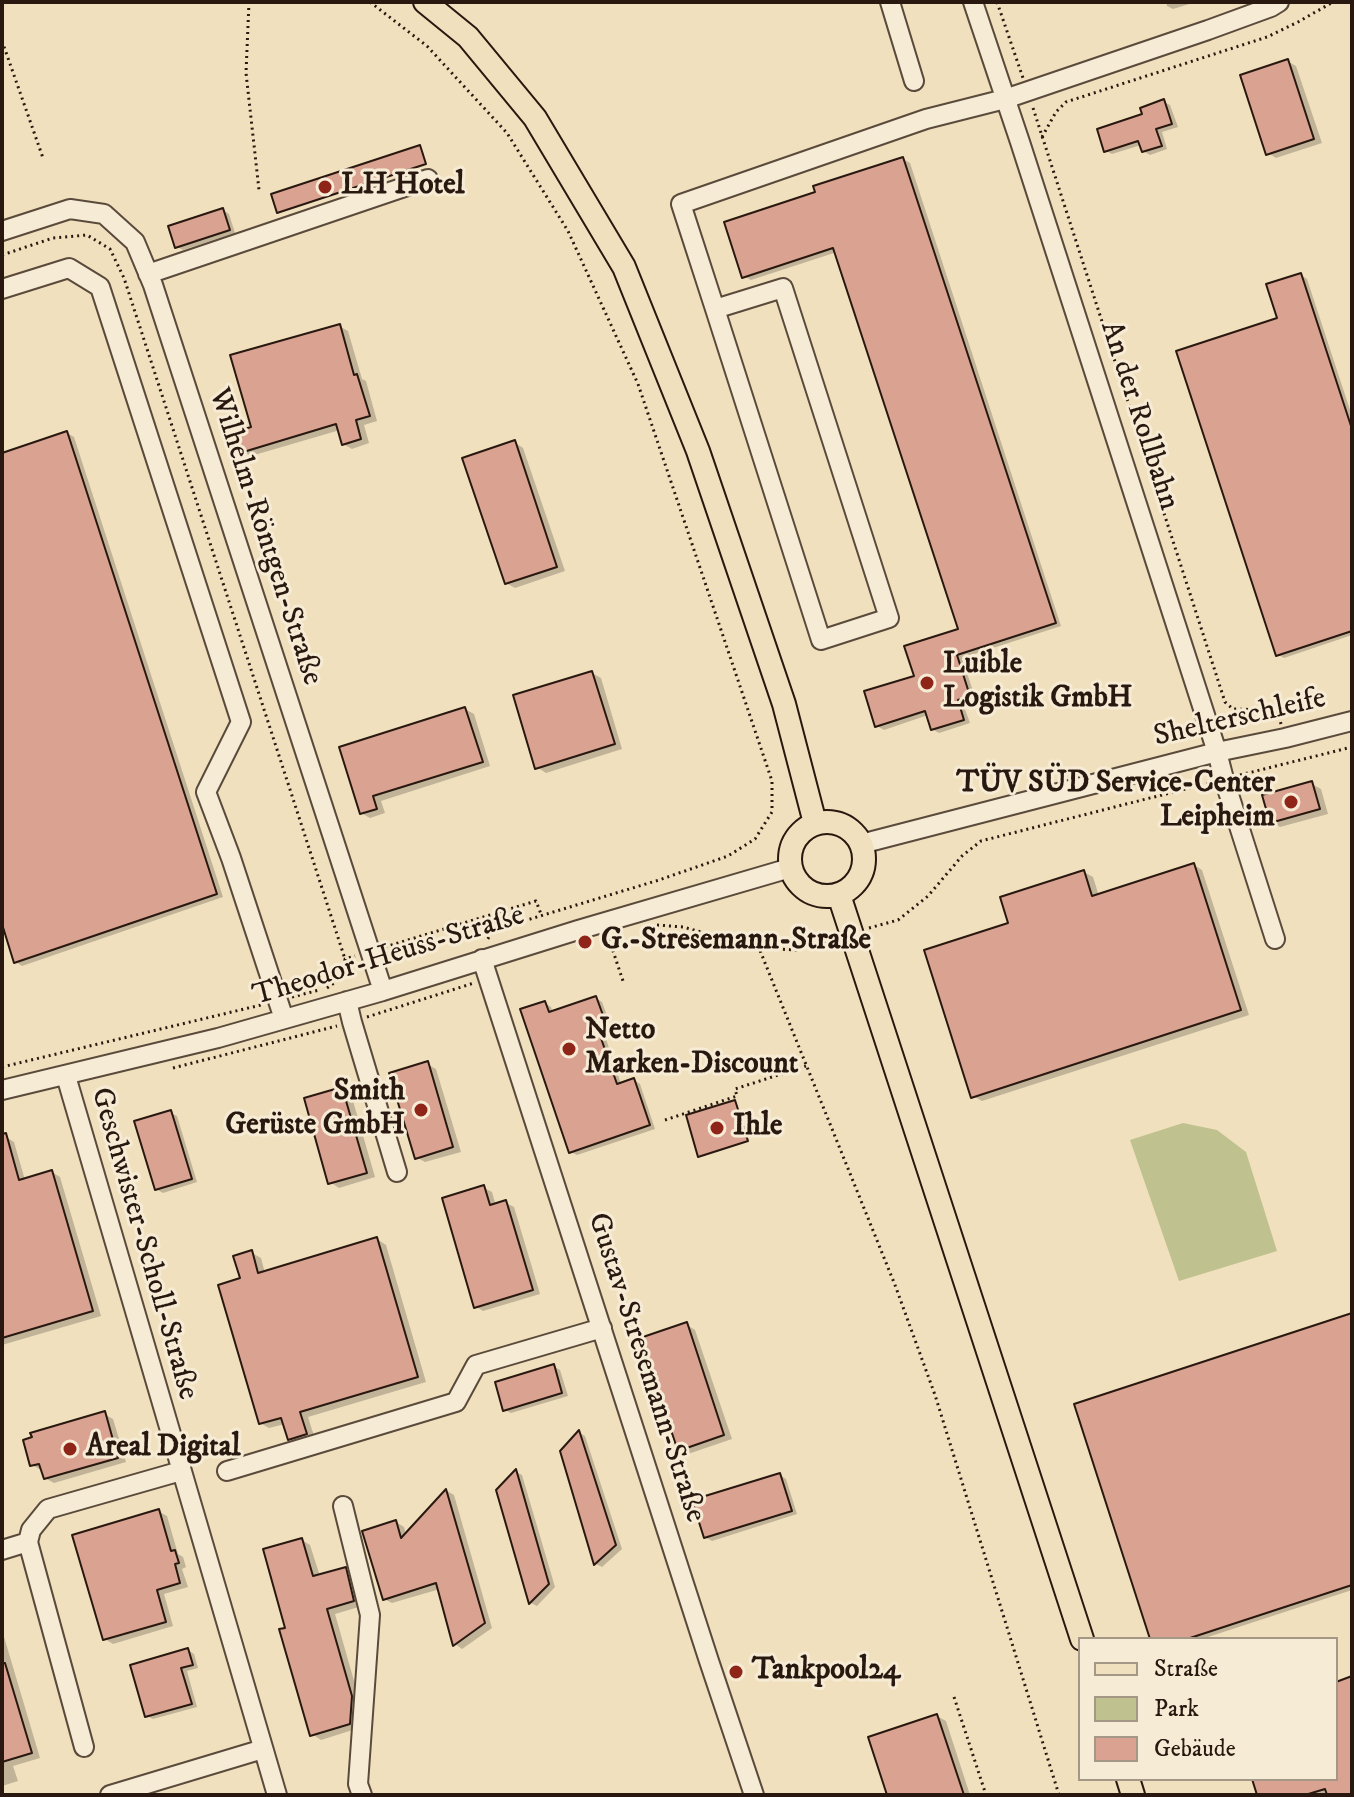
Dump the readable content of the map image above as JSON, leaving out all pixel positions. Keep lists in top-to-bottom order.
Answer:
{
  "streets": {
    "street": [
      "An der Rollbahn",
      "Wilhelm-Röntgen-Straße",
      "Shelterschleife",
      "Theodor-Heuss-Straße",
      "Geschwister-Scholl-Straße",
      "Gustav-Stresemann-Straße"
    ]
  },
  "crossings": [
    ["An der Rollbahn", "Shelterschleife"],
    ["Wilhelm-Röntgen-Straße", "Theodor-Heuss-Straße"],
    ["Shelterschleife", "Theodor-Heuss-Straße"],
    ["Theodor-Heuss-Straße", "Geschwister-Scholl-Straße"],
    ["Theodor-Heuss-Straße", "Gustav-Stresemann-Straße"]
  ],
  "places": [
    "LH Hotel",
    "Luible Logistik GmbH",
    "TÜV SÜD Service-Center Leipheim",
    "G.-Stresemann-Straße",
    "Netto Marken-Discount",
    "Smith Gerüste GmbH",
    "Ihle",
    "Areal Digital",
    "Tankpool24"
  ],
  "legend": ["Straße", "Park", "Gebäude"]
}
